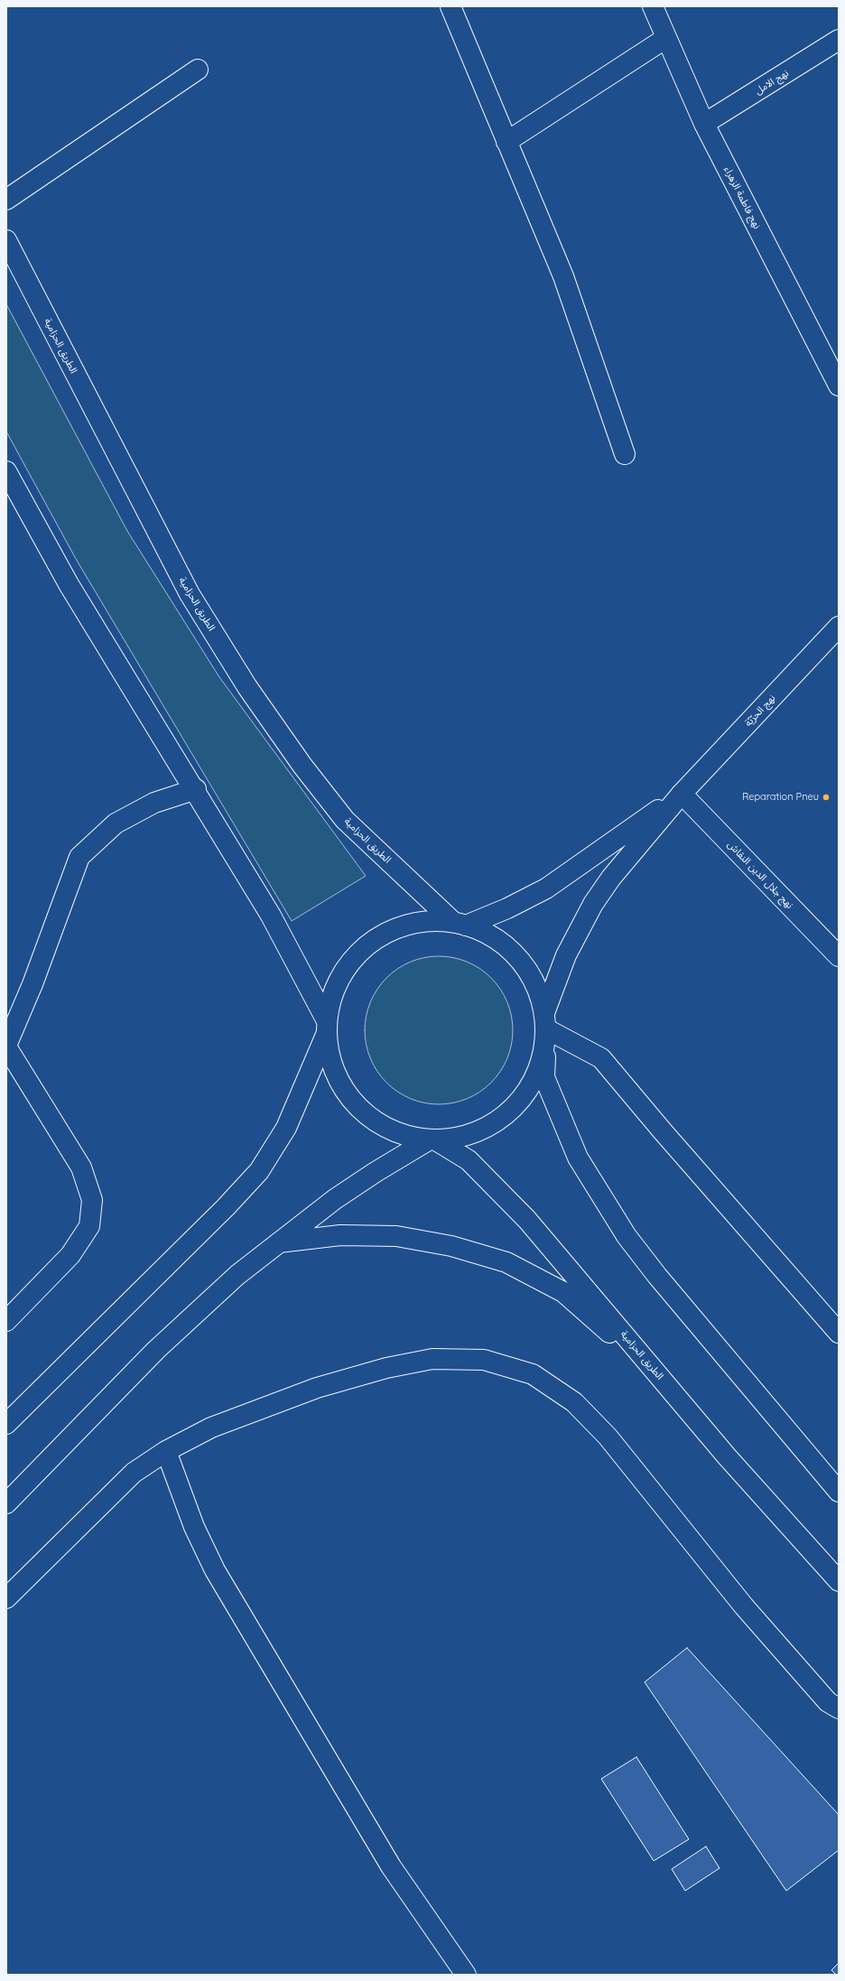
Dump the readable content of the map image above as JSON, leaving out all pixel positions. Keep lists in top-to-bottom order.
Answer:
{
  "streets": {
    "main road": [
      "نهج الامل",
      "نهج فاطمة الزهراء",
      "الطريق الحزامية",
      "نهج الحرّيّة",
      "نهج جلال الدين النقاش"
    ]
  },
  "crossings": [
    ["نهج الامل", "نهج فاطمة الزهراء"],
    ["نهج الحرّيّة", "نهج جلال الدين النقاش"]
  ],
  "places": ["Reparation Pneu"]
}
